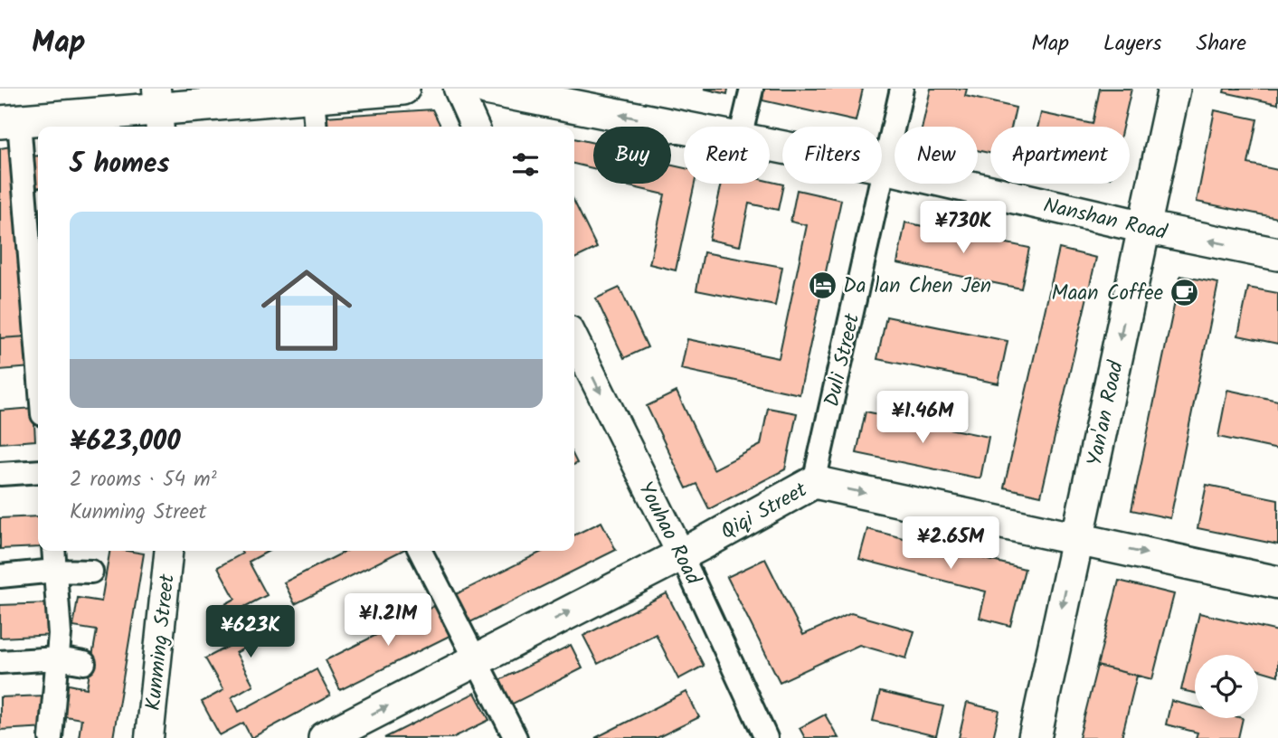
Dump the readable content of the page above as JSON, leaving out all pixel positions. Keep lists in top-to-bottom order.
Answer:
{
  "streets": {
    "main road": ["Nanshan Road", "Yan'an Road", "Qiqi Street"],
    "street": ["Duli Street", "Youhao Road", "Kunming Street"]
  },
  "crossings": [
    ["Nanshan Road", "Duli Street"],
    ["Nanshan Road", "Yan'an Road"],
    ["Duli Street", "Qiqi Street"],
    ["Yan'an Road", "Qiqi Street"],
    ["Qiqi Street", "Youhao Road"]
  ],
  "one_way": ["Yan'an Road", "Qiqi Street"],
  "places": {
    "hotel": ["Da lan Chen Jen"],
    "cafe": ["Maan Coffee"]
  },
  "page": {
    "header": "Map",
    "nav": ["Map", "Layers", "Share"],
    "chip": [
      "Buy",
      "Rent",
      "Filters",
      "New",
      "Apartment"
    ],
    "heading": "5 homes",
    "price": [
      "¥730K",
      "¥1.46M",
      "¥2.65M",
      "¥1.21M",
      "¥623K"
    ],
    "list": [
      {
        "name": "¥623,000",
        "note": "2 rooms · 54 m² · Kunming Street"
      }
    ]
  }
}
